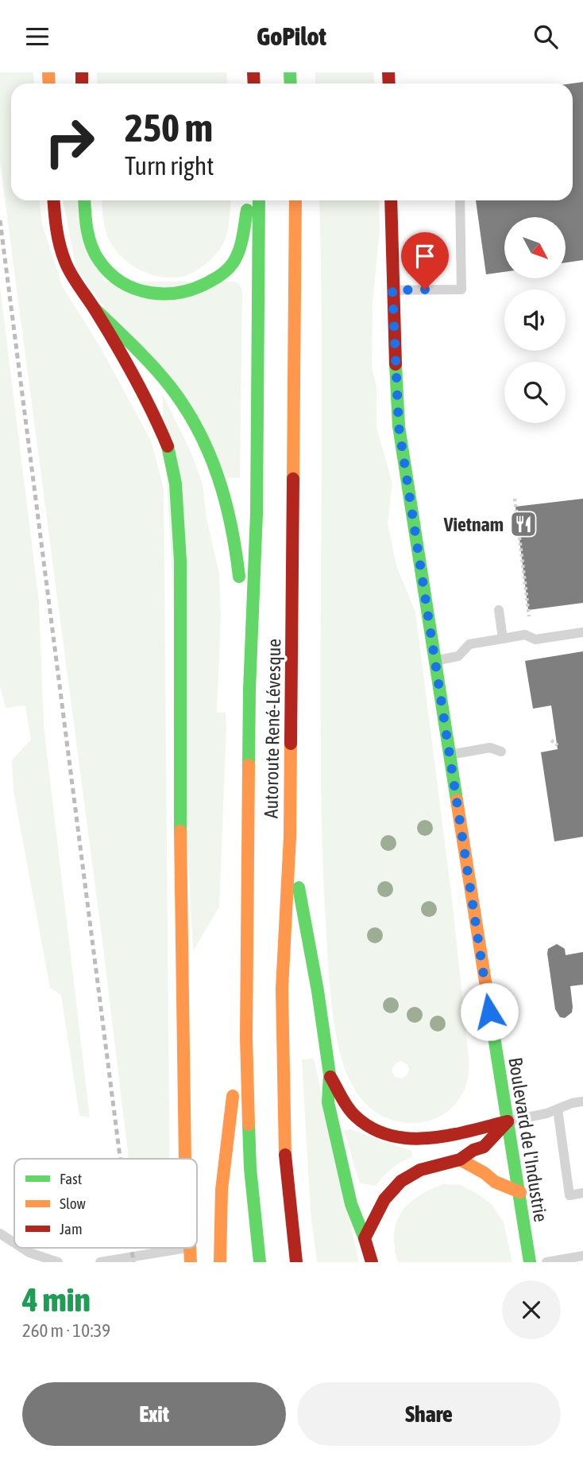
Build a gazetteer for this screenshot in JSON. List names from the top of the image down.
{
  "streets": {
    "main road": ["Autoroute René-Lévesque", "Boulevard de l'Industrie"]
  },
  "places": {
    "restaurant": ["Vietnam"]
  },
  "legend": ["Fast", "Slow", "Jam"],
  "north": "bottom right",
  "page": {
    "header": "GoPilot",
    "turn": ["250 m", "Turn right"],
    "heading": ["4 min", "260 m · 10:39"],
    "buttons": ["Exit", "Share"]
  }
}
